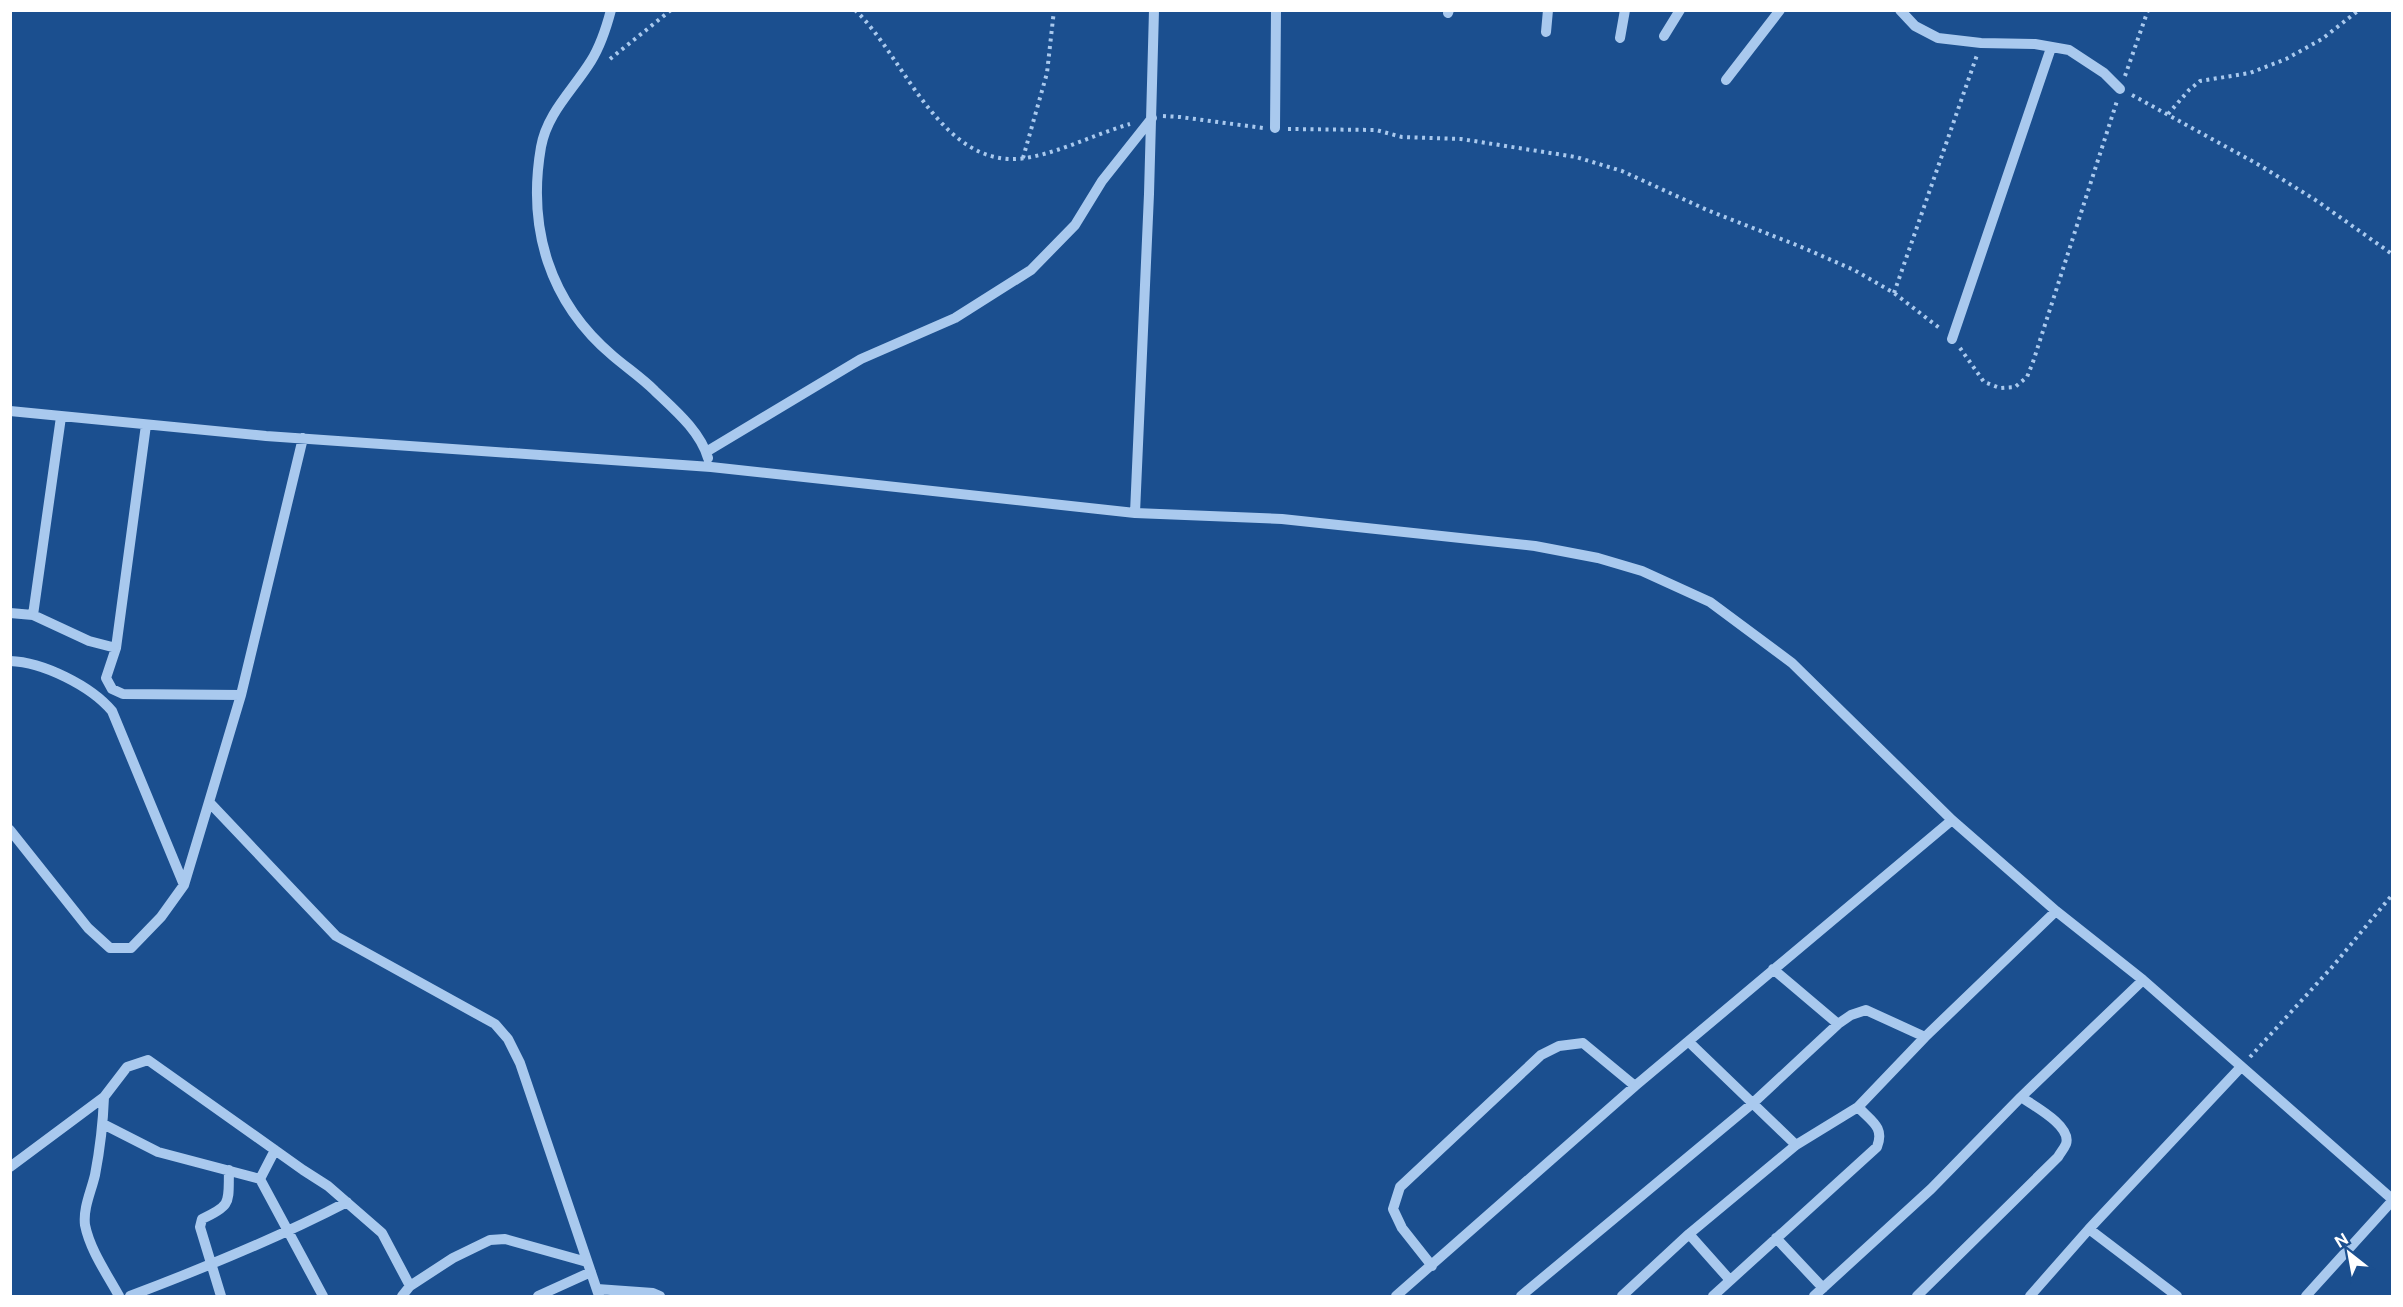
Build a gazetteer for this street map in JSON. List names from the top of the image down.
{
  "north": "top left"
}
